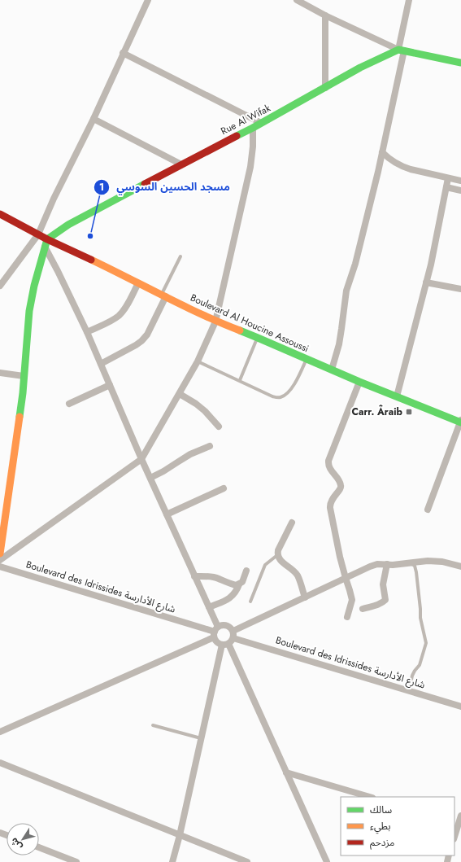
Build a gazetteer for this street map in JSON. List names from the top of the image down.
{
  "streets": {
    "street": ["Rue Al Wifak", "Boulevard Al Houcine Assoussi", "Boulevard des Idrissides شارع الأدارسة"]
  },
  "crossings": [
    ["Rue Al Wifak", "Boulevard Al Houcine Assoussi"]
  ],
  "places": {
    "other": ["مسجد الحسين السوسي"],
    "transit": ["Carr. Âraib"]
  },
  "legend": ["سالك", "بطيء", "مزدحم"],
  "north": "bottom left"
}
